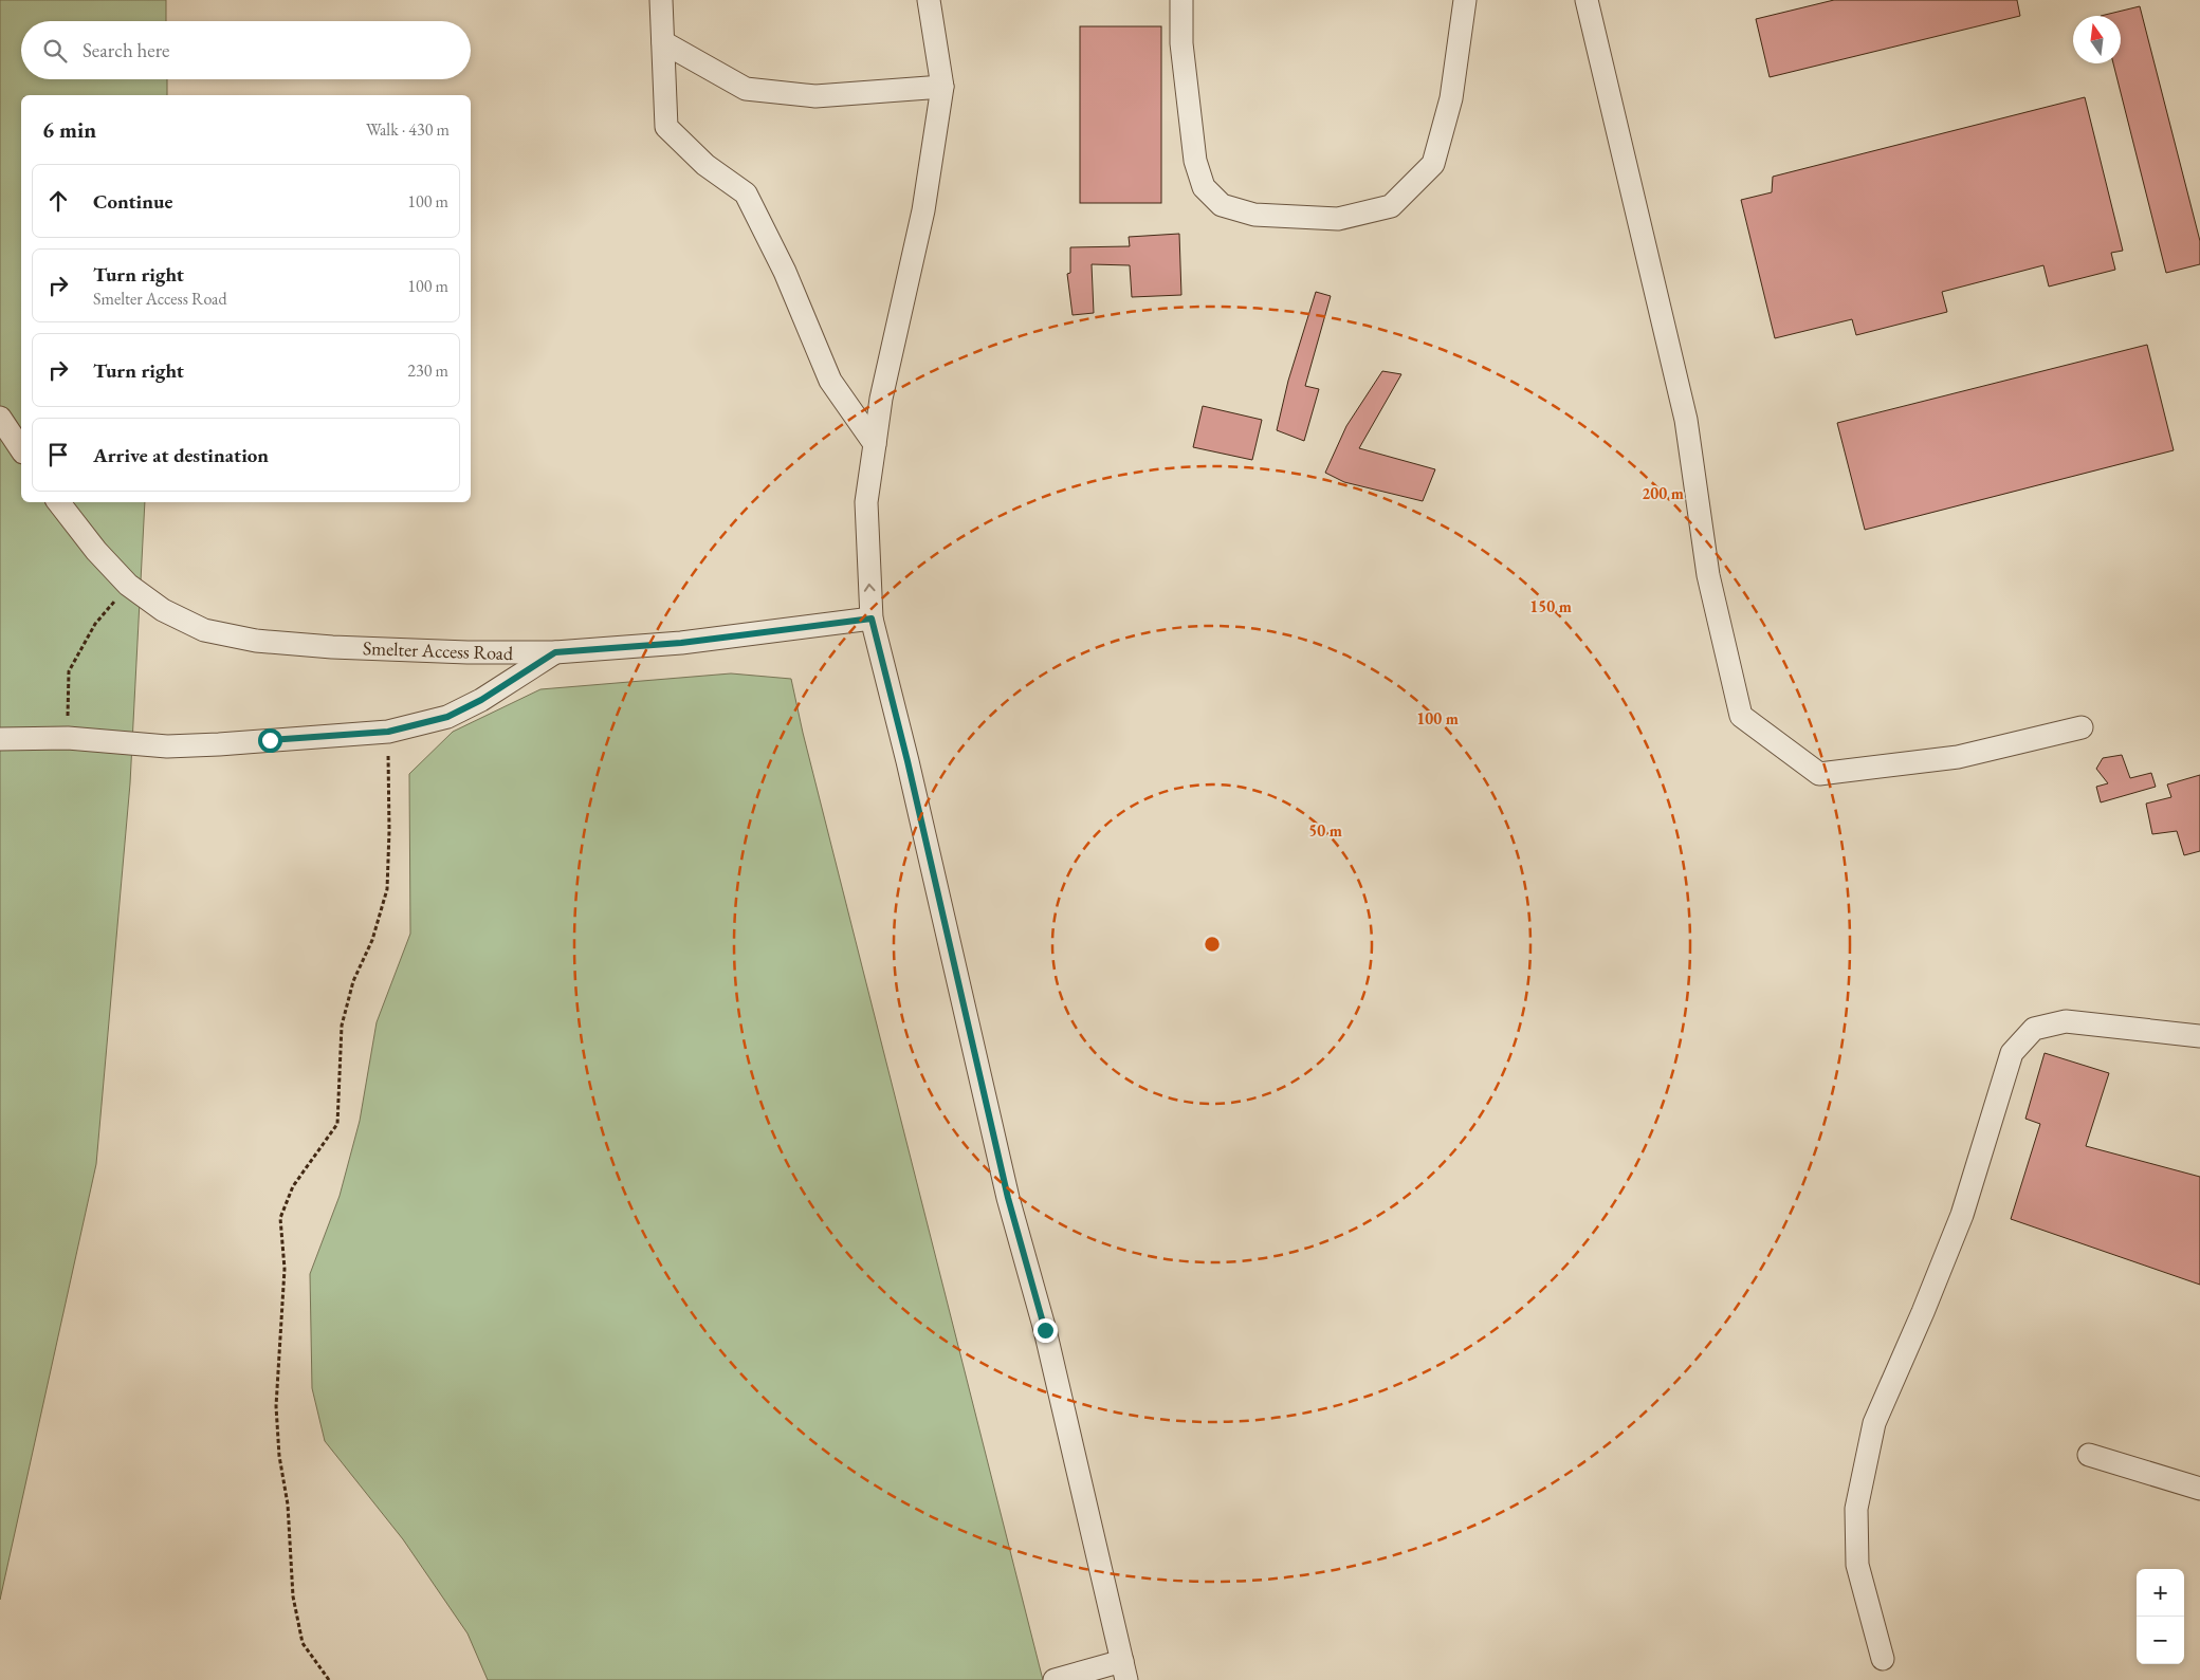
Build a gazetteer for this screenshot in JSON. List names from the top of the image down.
{
  "streets": {
    "lane": ["Smelter Access Road"]
  },
  "north": "top",
  "page": {
    "search": "Search here",
    "heading": ["6 min", "Walk · 430 m"],
    "list": [
      ["Continue", "100 m"],
      ["Turn right", "Smelter Access Road", "100 m"],
      ["Turn right", "230 m"],
      "Arrive at destination"
    ],
    "map_buttons": ["+", "−"]
  },
  "rings": [
    "200 m",
    "150 m",
    "100 m",
    "50 m"
  ]
}
